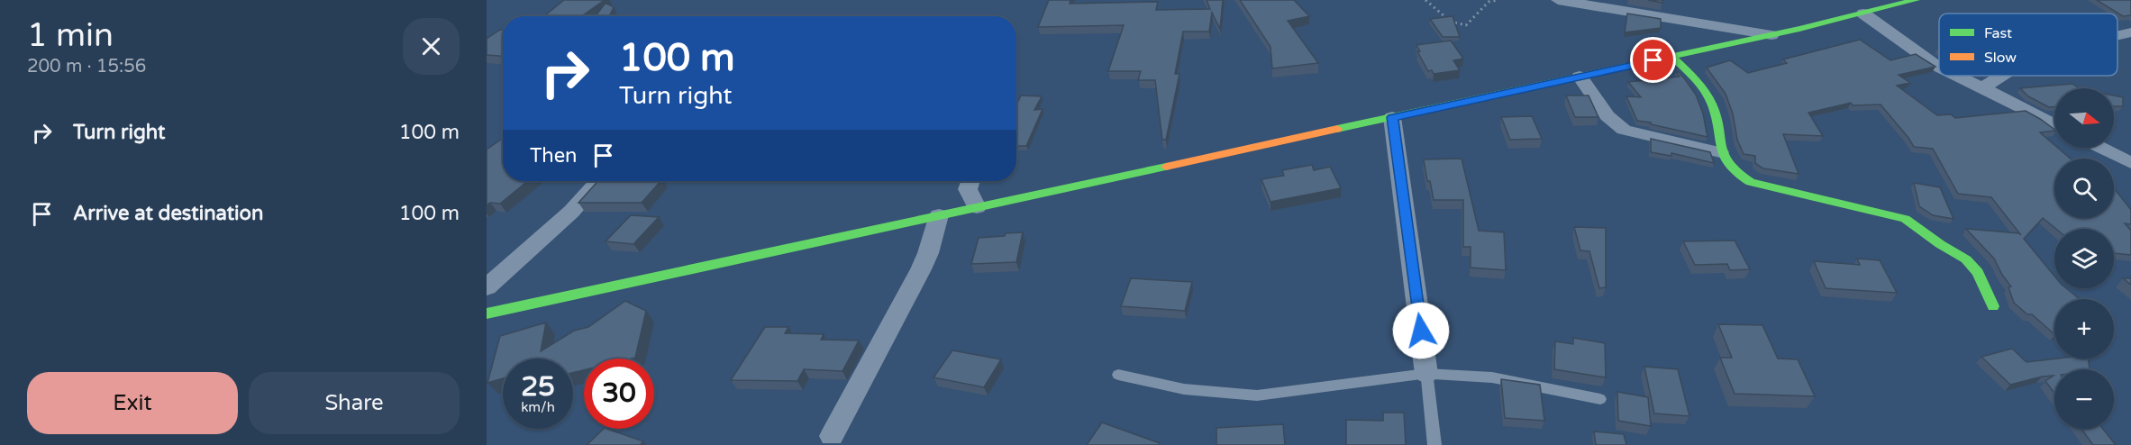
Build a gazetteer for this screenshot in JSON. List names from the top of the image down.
{
  "legend": ["Fast", "Slow"],
  "north": "right",
  "page": {
    "heading": ["1 min", "200 m · 15:56"],
    "turn": ["100 m", "Turn right"],
    "map_buttons": ["+", "−"],
    "list": [
      {
        "name": "Turn right",
        "value": "100 m"
      },
      {
        "name": "Arrive at destination",
        "value": "100 m"
      }
    ],
    "then": "Then",
    "speed": "25 km/h",
    "limit": "30",
    "buttons": ["Exit", "Share"]
  }
}
